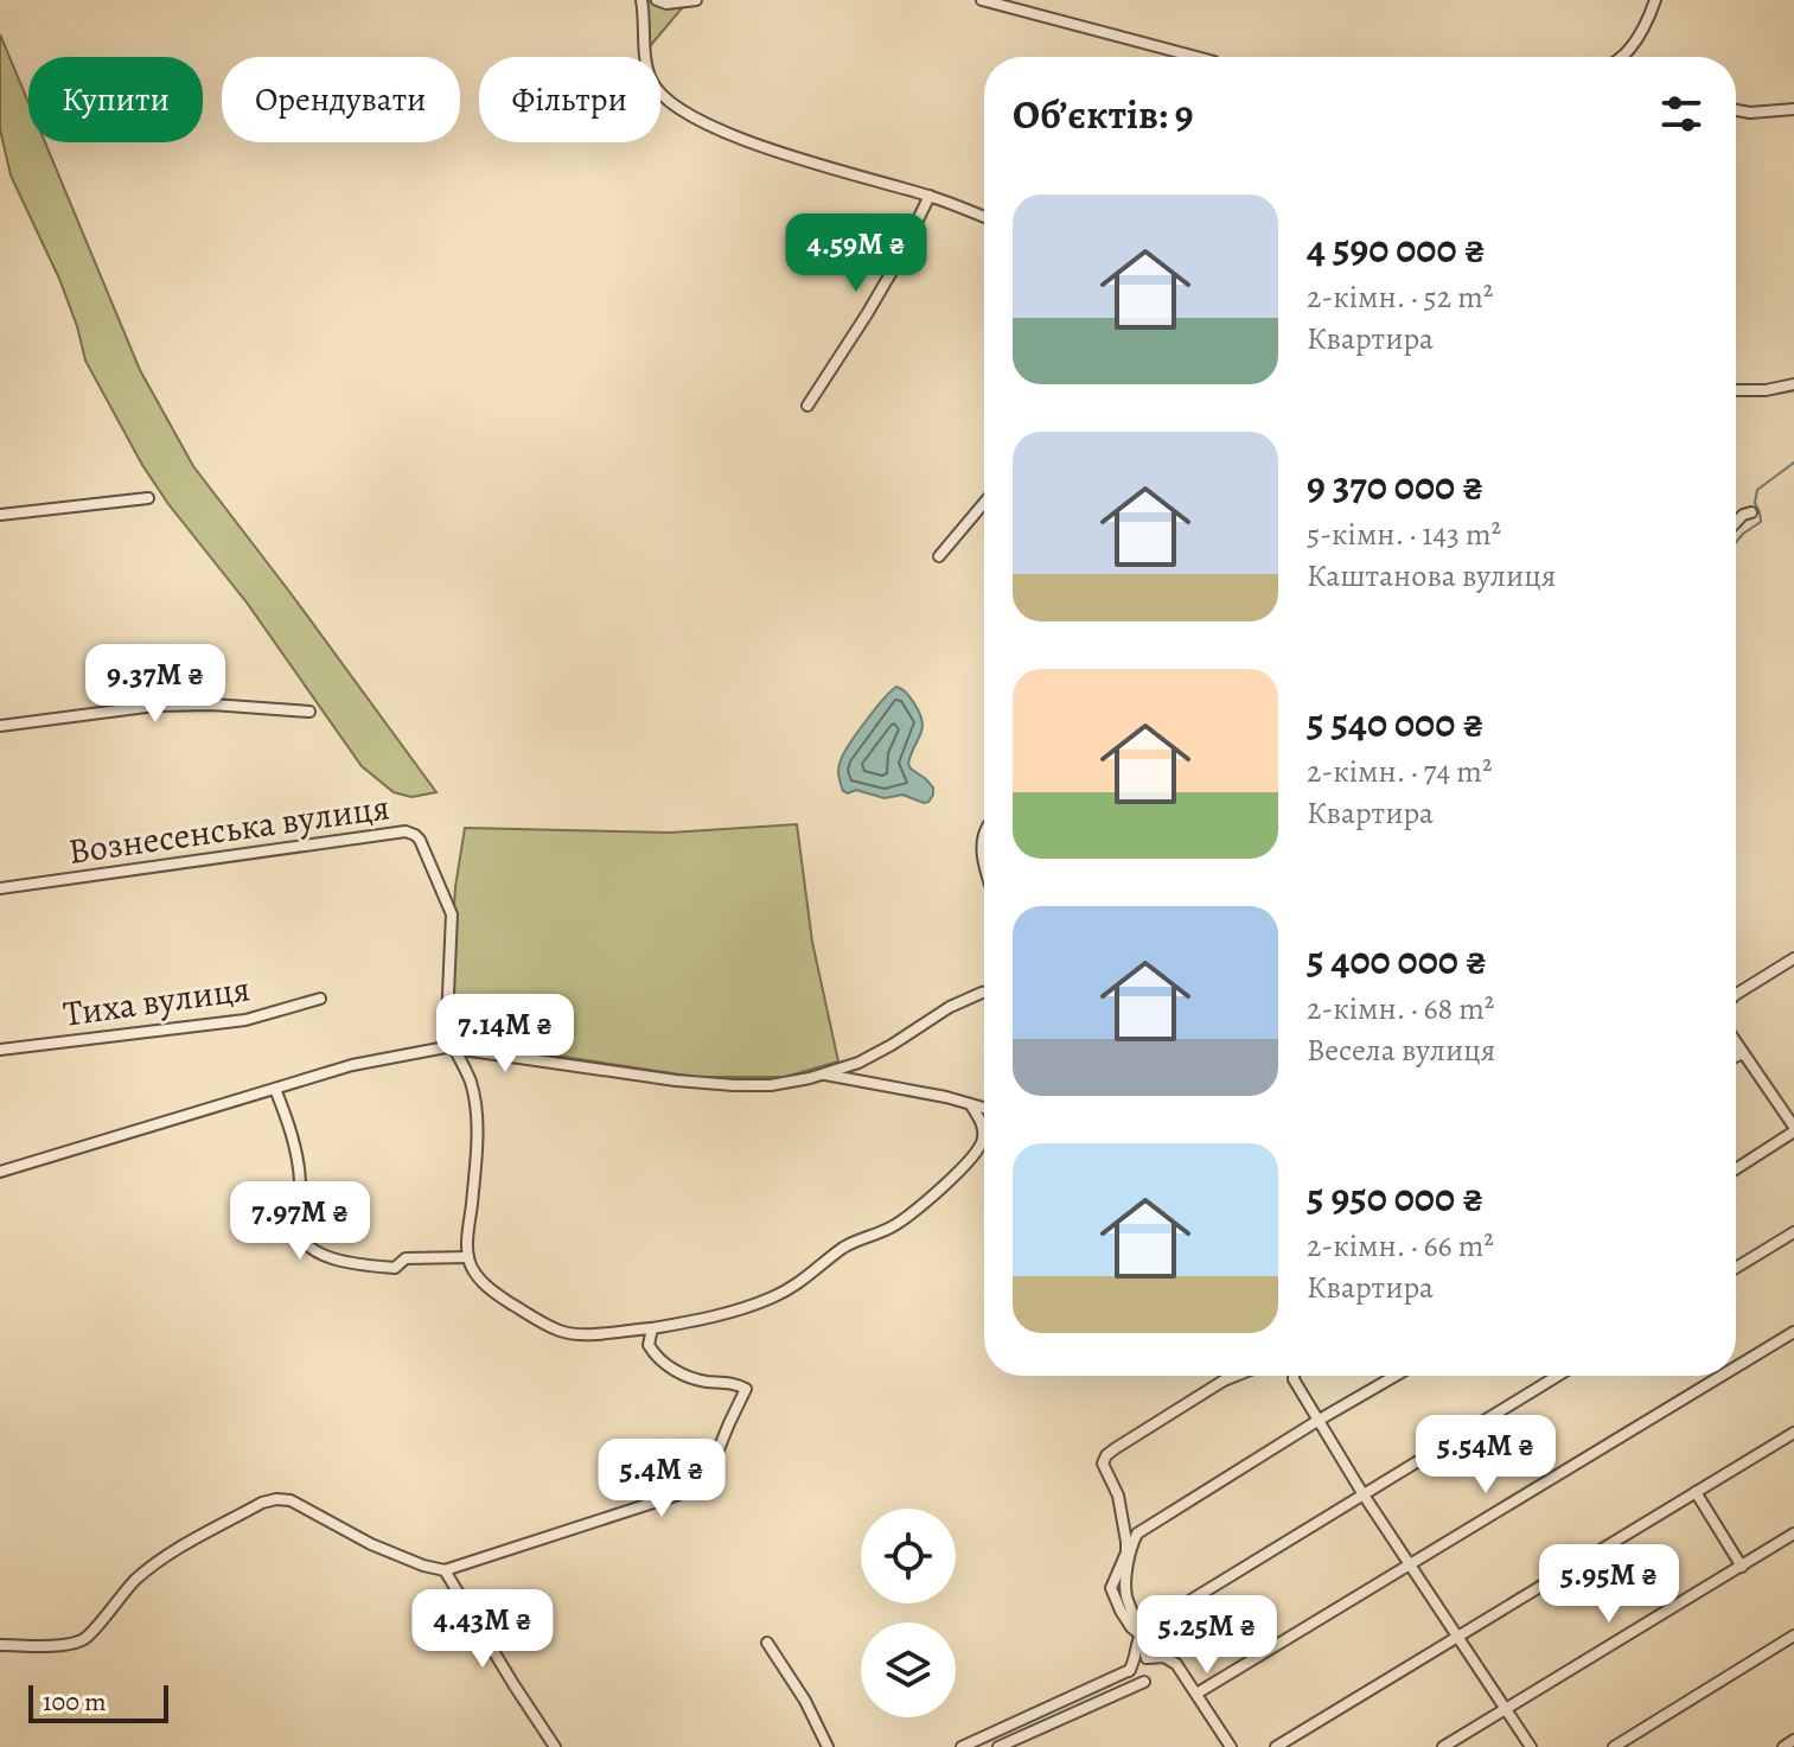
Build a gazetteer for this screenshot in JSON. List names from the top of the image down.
{
  "streets": {
    "street": ["Вознесенська вулиця", "Тиха вулиця"]
  },
  "scale_bar": "100 m",
  "page": {
    "chip": ["Купити", "Орендувати", "Фільтри"],
    "heading": "Об’єктів: 9",
    "list": [
      {
        "name": "4 590 000 ₴",
        "note": "2-кімн. · 52 m² · Квартира"
      },
      {
        "name": "9 370 000 ₴",
        "note": "5-кімн. · 143 m² · Каштанова вулиця"
      },
      {
        "name": "5 540 000 ₴",
        "note": "2-кімн. · 74 m² · Квартира"
      },
      {
        "name": "5 400 000 ₴",
        "note": "2-кімн. · 68 m² · Весела вулиця"
      },
      {
        "name": "5 950 000 ₴",
        "note": "2-кімн. · 66 m² · Квартира"
      }
    ],
    "price": [
      "4.59M ₴",
      "9.37M ₴",
      "7.14M ₴",
      "7.97M ₴",
      "5.54M ₴",
      "5.4M ₴",
      "5.95M ₴",
      "4.43M ₴",
      "5.25M ₴"
    ],
    "scale": "100 m"
  }
}
